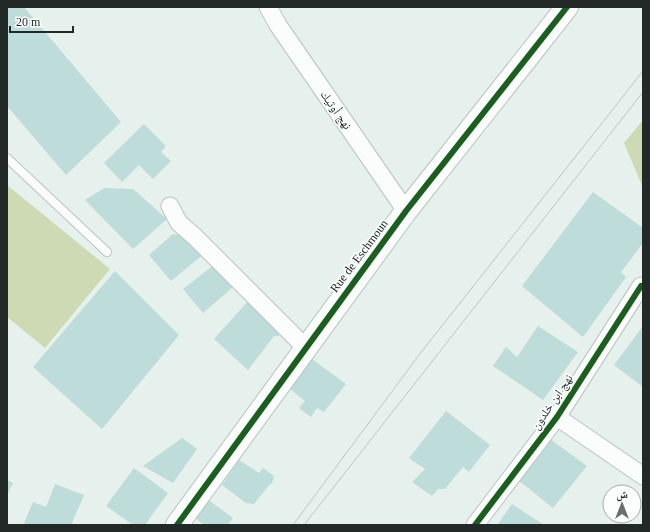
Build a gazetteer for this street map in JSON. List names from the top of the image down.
{
  "streets": {
    "street": ["نهج أوتيك", "Rue de Eschmoun", "نهج ابن خلدون"]
  },
  "crossings": [
    ["نهج أوتيك", "Rue de Eschmoun"]
  ],
  "scale_bar": "20 m",
  "north": "top"
}
